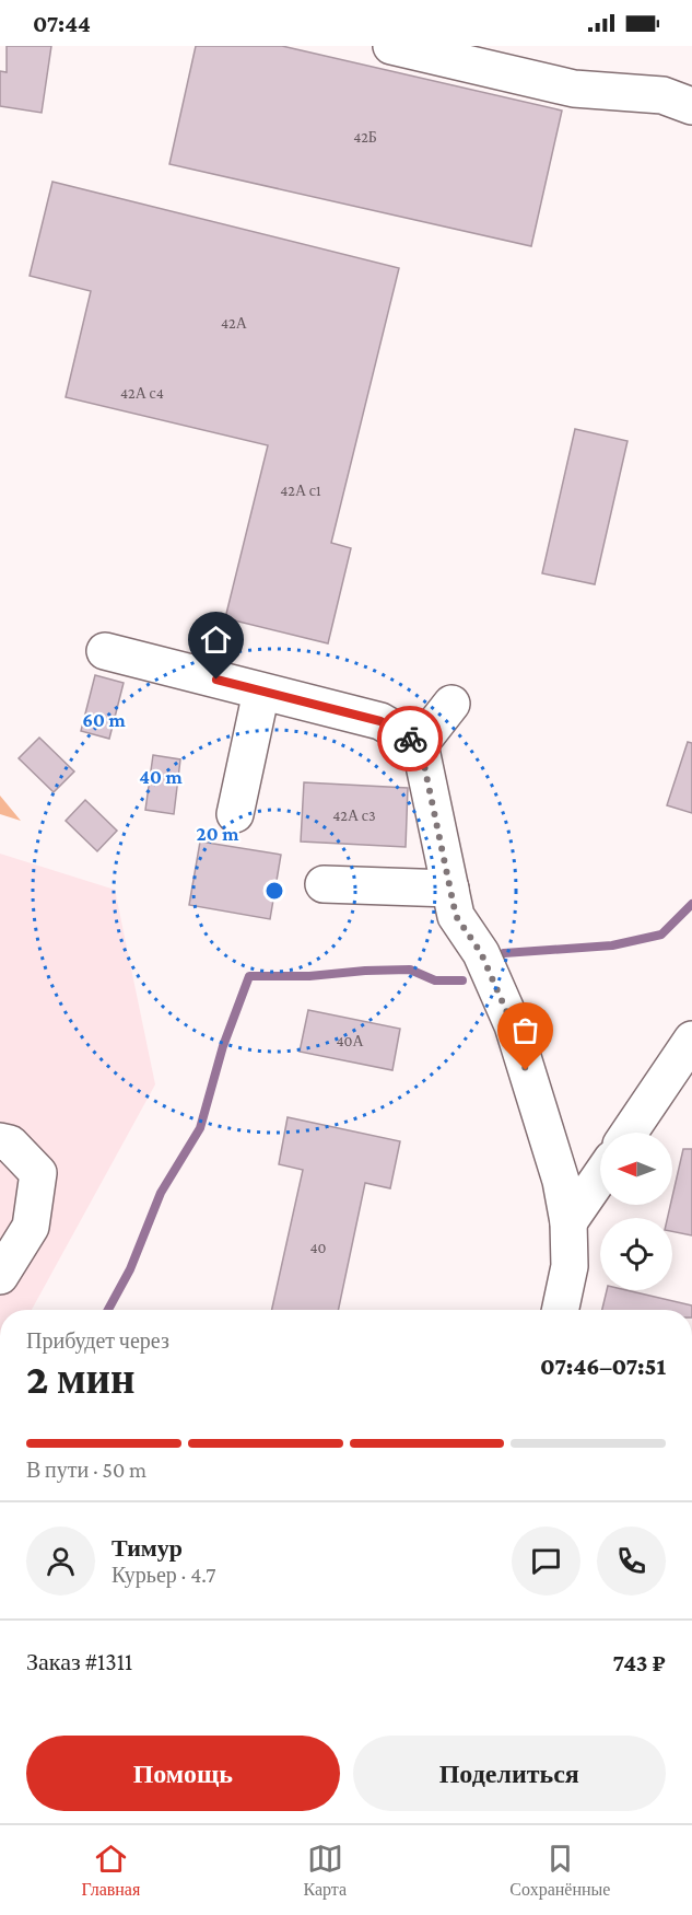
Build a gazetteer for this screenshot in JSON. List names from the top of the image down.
{
  "house_numbers": [
    "42Б",
    "42А",
    "42А с4",
    "42А с1",
    "42А с3",
    "40А",
    "40"
  ],
  "north": "left",
  "page": {
    "status": "07:44",
    "heading": ["2 мин", "Прибудет через", "07:46–07:51"],
    "panel": [
      "Тимур",
      "Курьер · 4.7",
      "Заказ #1311",
      "743 ₽"
    ],
    "bar": "В пути · 50 m",
    "buttons": ["Помощь", "Поделиться"],
    "tabs": ["Главная", "Карта", "Сохранённые"]
  },
  "rings": ["60 m", "40 m", "20 m"]
}
